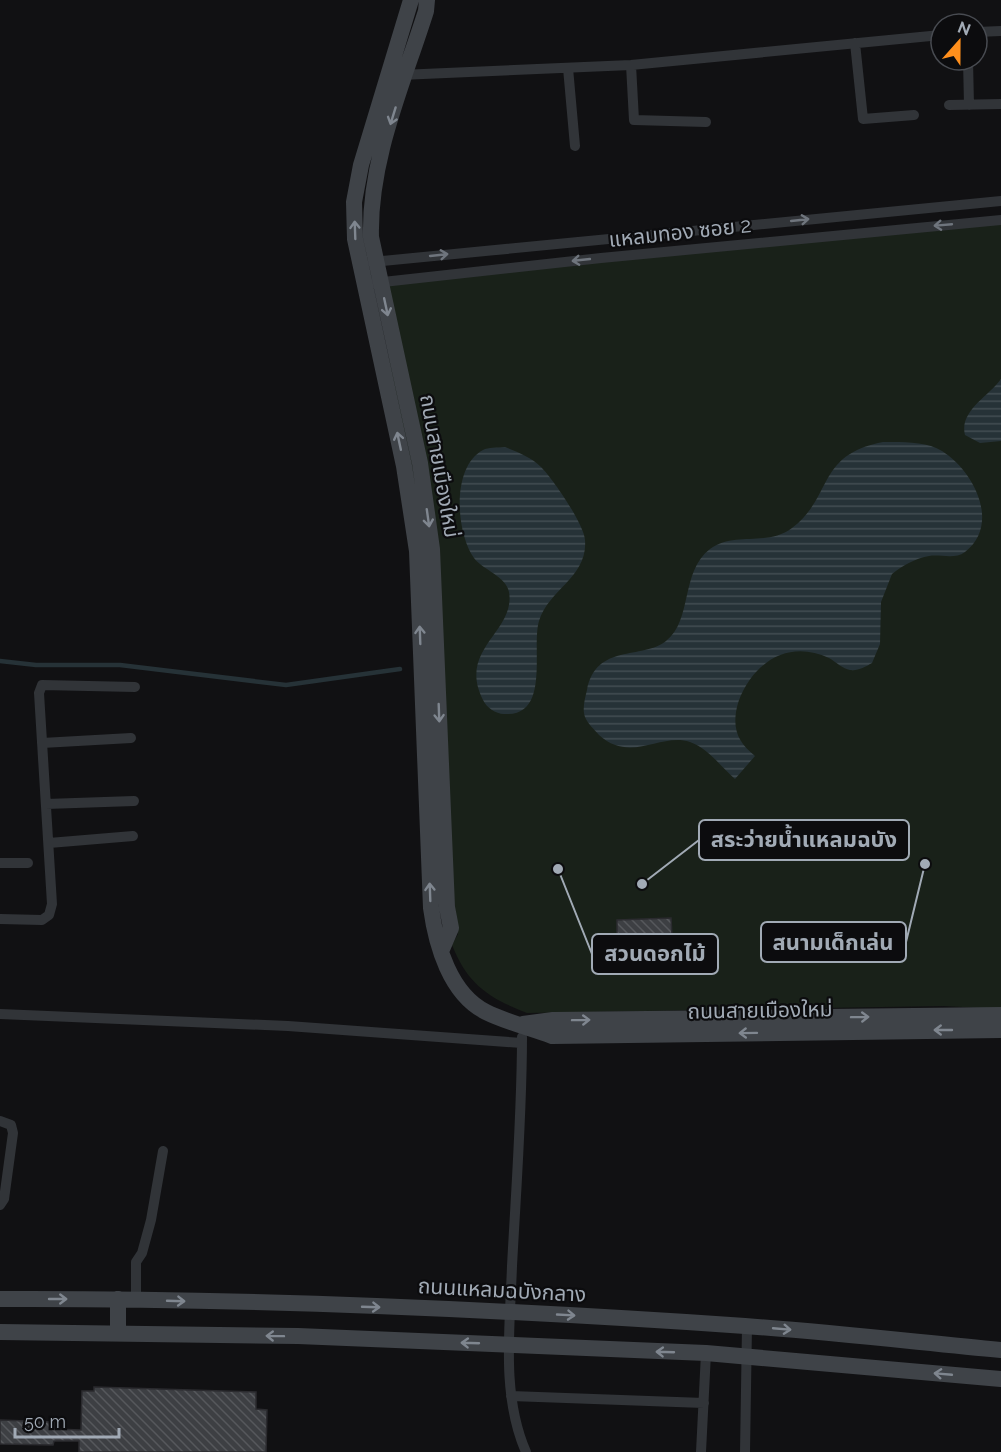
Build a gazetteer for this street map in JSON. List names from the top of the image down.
{
  "streets": {
    "street": ["แหลมทอง ซอย 2", "ถนนสายเมืองใหม่", "ถนนแหลมฉบังกลาง"]
  },
  "crossings": [
    ["แหลมทอง ซอย 2", "ถนนสายเมืองใหม่"]
  ],
  "places": ["สนามเด็กเล่น", "สวนดอกไม้", "สระว่ายน้ำแหลมฉบัง"],
  "scale_bar": "50 m",
  "north": "top"
}
